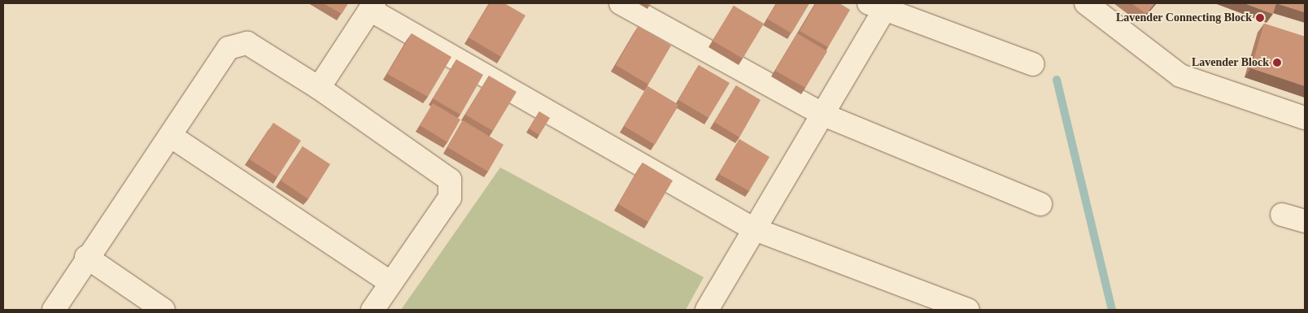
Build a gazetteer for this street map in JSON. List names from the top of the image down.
{
  "places": ["Lavender Connecting Block", "Lavender Block"]
}
